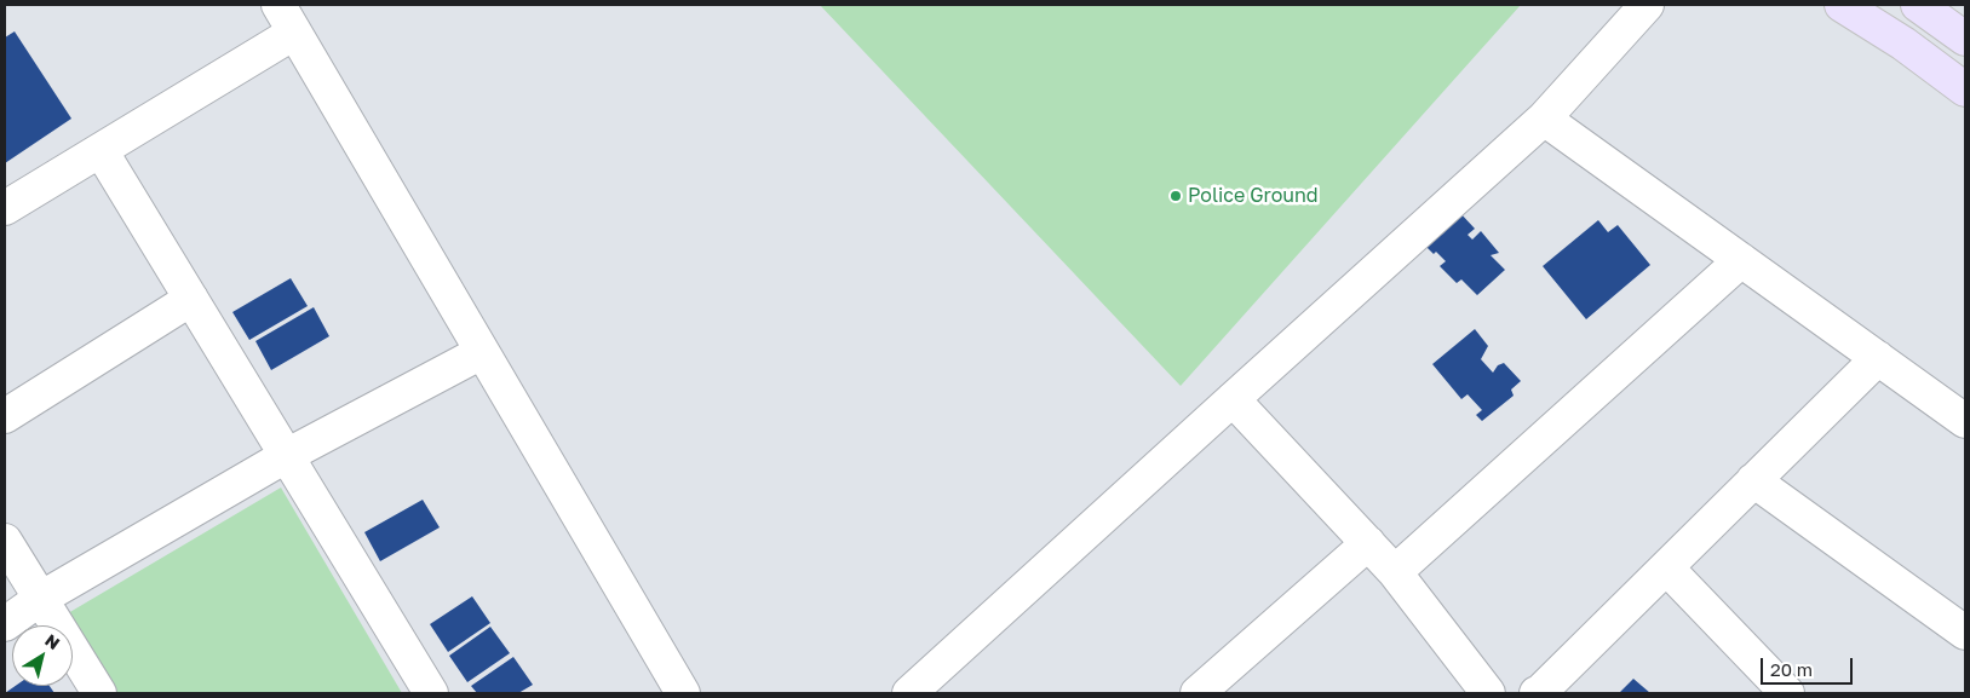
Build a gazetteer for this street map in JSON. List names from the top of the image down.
{
  "places": ["Police Ground"],
  "scale_bar": "20 m",
  "north": "top right"
}
